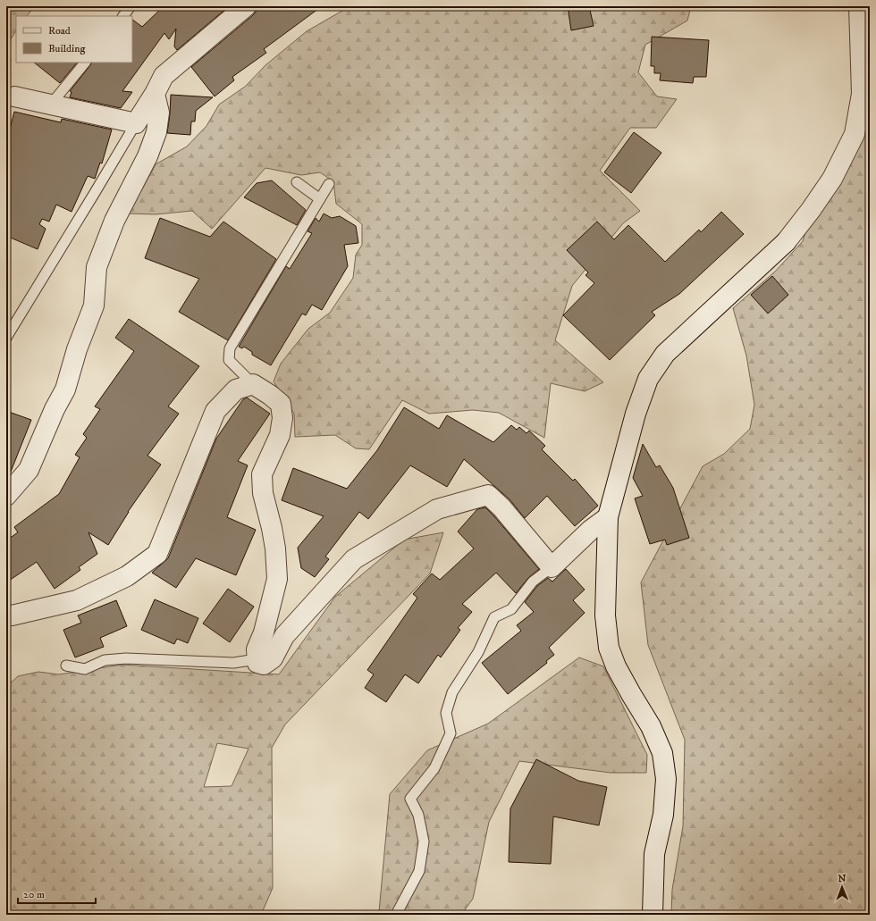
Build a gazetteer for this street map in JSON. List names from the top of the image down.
{
  "legend": ["Road", "Building"],
  "scale_bar": "20 m",
  "north": "top"
}
